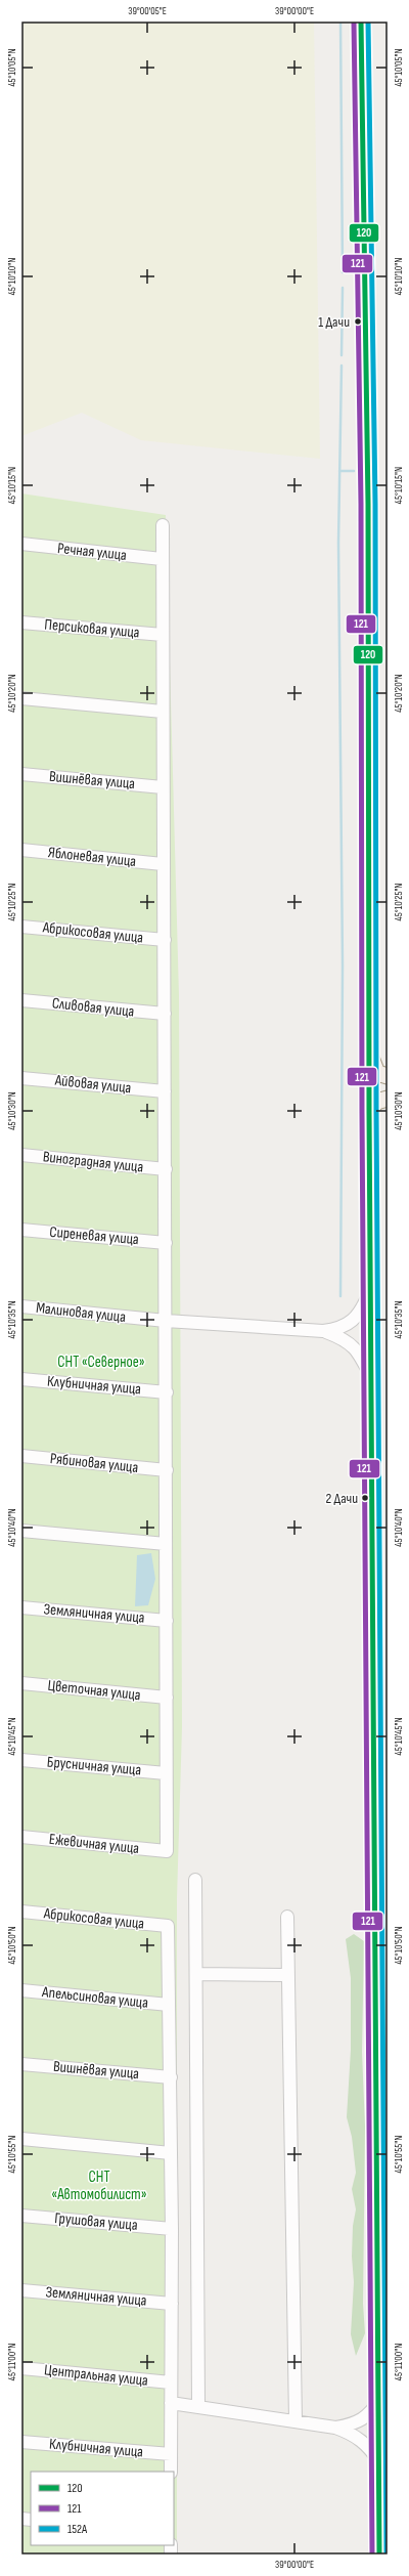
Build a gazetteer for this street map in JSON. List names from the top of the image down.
{
  "streets": {
    "street": [
      "Речная улица",
      "Персиковая улица",
      "Вишнёвая улица",
      "Яблоневая улица",
      "Абрикосовая улица",
      "Сливовая улица",
      "Айвовая улица",
      "Виноградная улица",
      "Сиреневая улица",
      "Малиновая улица",
      "Клубничная улица",
      "Рябиновая улица",
      "Земляничная улица",
      "Цветочная улица",
      "Брусничная улица",
      "Ежевичная улица",
      "Апельсиновая улица",
      "Грушовая улица",
      "Центральная улица"
    ]
  },
  "crossings": [
    ["Абрикосовая улица", "Апельсиновая улица"],
    ["Брусничная улица", "Ежевичная улица"]
  ],
  "parks": ["СНТ «Северное»", "СНТ «Автомобилист»"],
  "places": ["1 Дачи", "2 Дачи"],
  "lines": ["transit line 120", "transit line 121", "transit line 152A"],
  "legend": ["120", "121", "152A"],
  "coordinates": [
    "39°00'05\"E",
    "39°00'00\"E",
    "45°10'05\"N",
    "45°10'10\"N",
    "45°10'15\"N",
    "45°10'20\"N",
    "45°10'25\"N",
    "45°10'30\"N",
    "45°10'35\"N",
    "45°10'40\"N",
    "45°10'45\"N",
    "45°10'50\"N",
    "45°10'55\"N",
    "45°11'00\"N"
  ]
}
